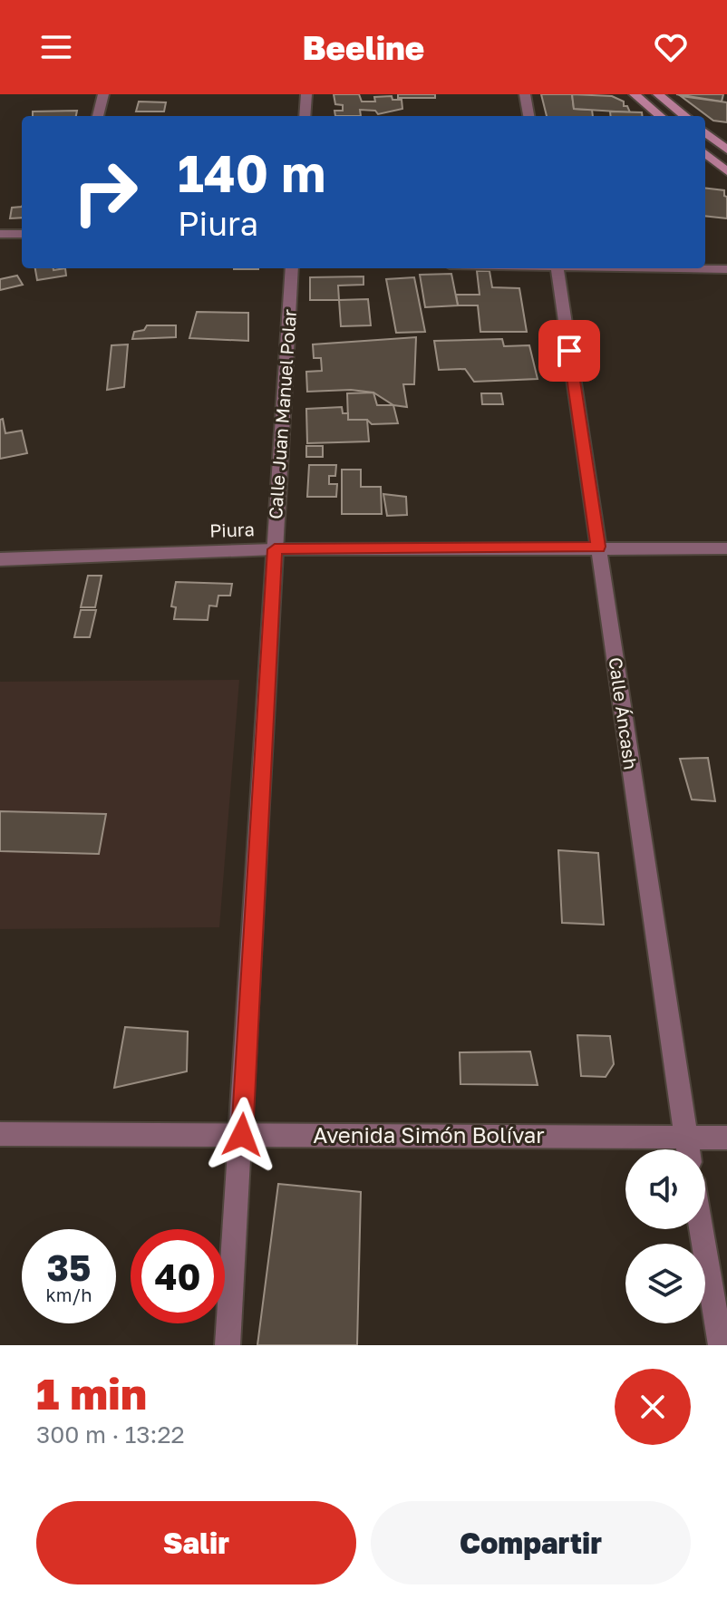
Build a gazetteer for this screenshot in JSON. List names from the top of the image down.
{
  "streets": {
    "street": [
      "Calle Juan Manuel Polar",
      "Piura",
      "Calle Áncash",
      "Avenida Simón Bolívar"
    ]
  },
  "crossings": [
    ["Calle Juan Manuel Polar", "Piura"],
    ["Calle Juan Manuel Polar", "Avenida Simón Bolívar"],
    ["Piura", "Calle Áncash"],
    ["Calle Áncash", "Avenida Simón Bolívar"]
  ],
  "page": {
    "header": "Beeline",
    "turn": ["140 m", "Piura"],
    "speed": "35 km/h",
    "limit": "40",
    "heading": ["1 min", "300 m · 13:22"],
    "buttons": ["Salir", "Compartir"]
  }
}
